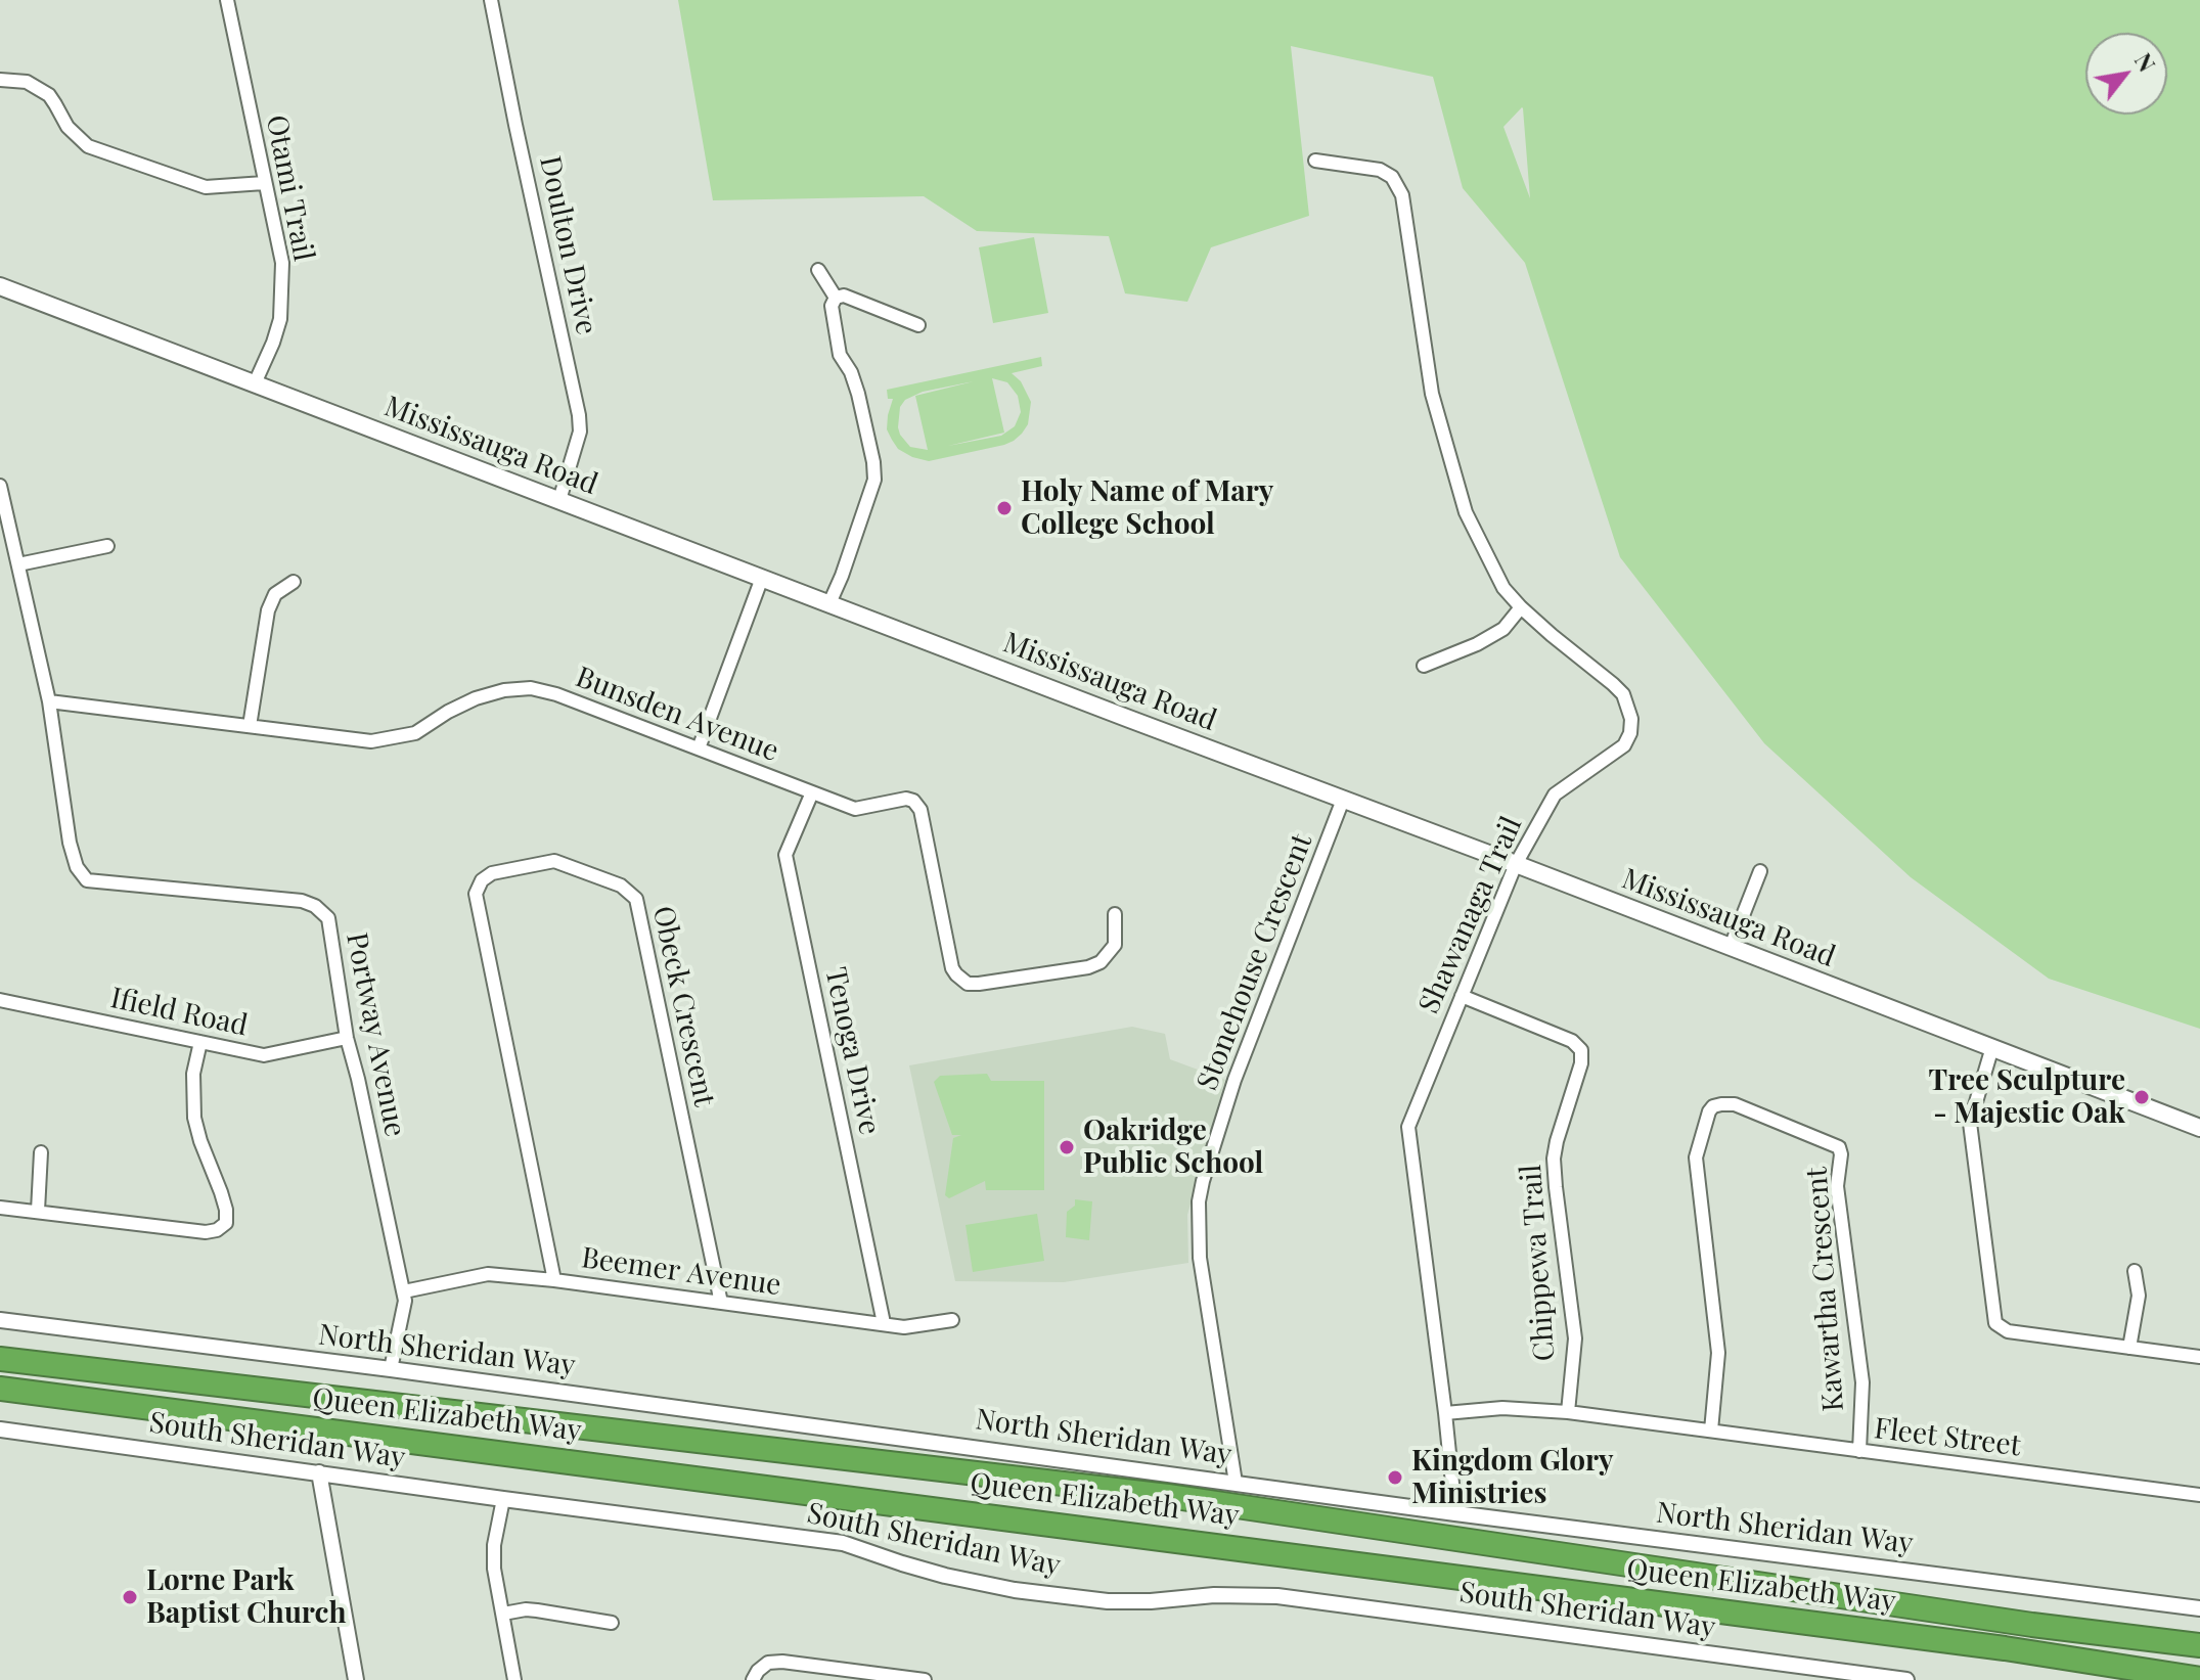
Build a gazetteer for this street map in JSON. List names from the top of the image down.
{
  "streets": {
    "highway": ["Queen Elizabeth Way"],
    "main road": ["Mississauga Road"],
    "street": [
      "Otami Trail",
      "Doulton Drive",
      "Bunsden Avenue",
      "Shawanaga Trail",
      "Stonehouse Crescent",
      "Obeck Crescent",
      "Ifield Road",
      "Portway Avenue",
      "Tenoga Drive",
      "Chippewa Trail",
      "Beemer Avenue",
      "Kawartha Crescent",
      "North Sheridan Way",
      "Fleet Street",
      "South Sheridan Way"
    ]
  },
  "crossings": [
    ["Otami Trail", "Mississauga Road"],
    ["Doulton Drive", "Mississauga Road"],
    ["Mississauga Road", "Shawanaga Trail"],
    ["Mississauga Road", "Stonehouse Crescent"],
    ["Bunsden Avenue", "Portway Avenue"],
    ["Bunsden Avenue", "Tenoga Drive"],
    ["Shawanaga Trail", "Chippewa Trail"],
    ["Shawanaga Trail", "North Sheridan Way"],
    ["Shawanaga Trail", "Fleet Street"],
    ["Stonehouse Crescent", "North Sheridan Way"],
    ["Obeck Crescent", "Beemer Avenue"],
    ["Ifield Road", "Portway Avenue"],
    ["Portway Avenue", "Beemer Avenue"],
    ["Portway Avenue", "North Sheridan Way"],
    ["Tenoga Drive", "Beemer Avenue"],
    ["Chippewa Trail", "Fleet Street"],
    ["Kawartha Crescent", "Fleet Street"]
  ],
  "places": [
    "Holy Name of Mary College School",
    "Tree Sculpture - Majestic Oak",
    "Oakridge Public School",
    "Kingdom Glory Ministries",
    "Lorne Park Baptist Church"
  ],
  "north": "top right"
}
